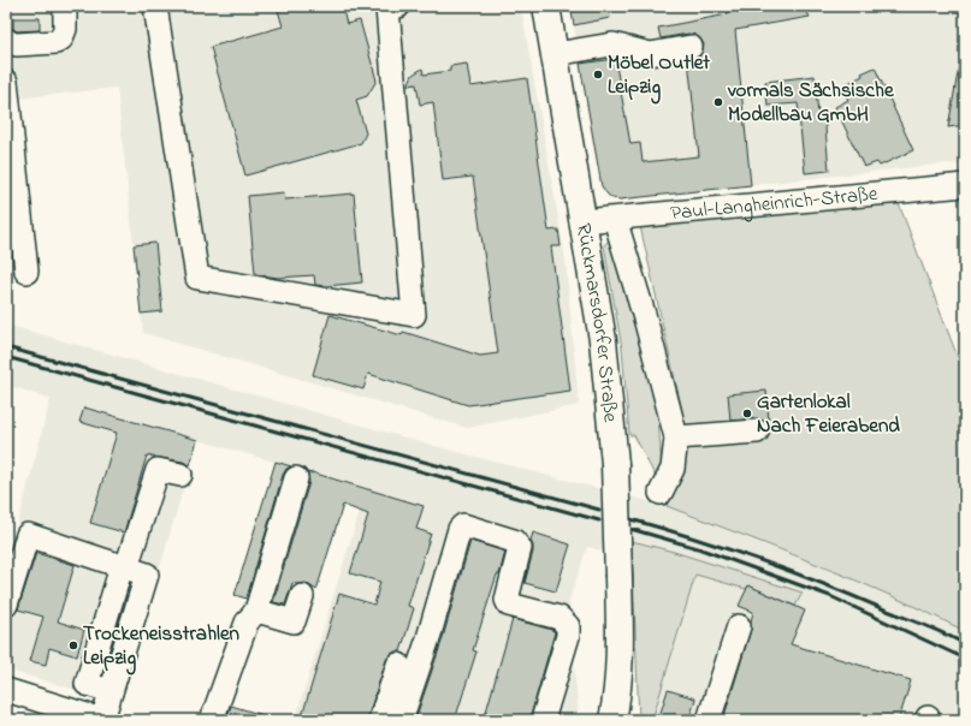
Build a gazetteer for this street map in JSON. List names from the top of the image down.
{
  "streets": {
    "main road": ["Rückmarsdorfer Straße"],
    "street": ["Paul-Langheinrich-Straße"]
  },
  "crossings": [
    ["Paul-Langheinrich-Straße", "Rückmarsdorfer Straße"]
  ],
  "places": [
    "Möbel Outlet Leipzig",
    "vormals Sächsische Modellbau GmbH",
    "Gartenlokal Nach Feierabend",
    "Trockeneisstrahlen Leipzig"
  ]
}
